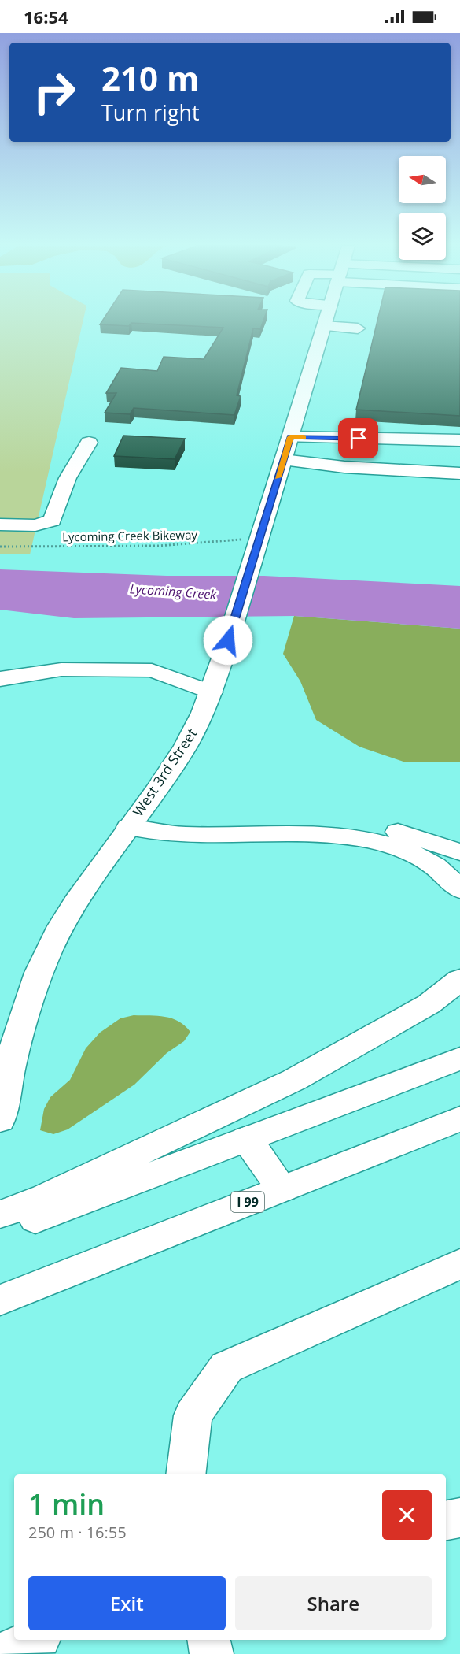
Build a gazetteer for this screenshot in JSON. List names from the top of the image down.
{
  "streets": {
    "main road": ["West 3rd Street", "I 99"],
    "path": ["Lycoming Creek Bikeway"]
  },
  "crossings": [
    ["Lycoming Creek Bikeway", "West 3rd Street"]
  ],
  "water": ["Lycoming Creek"],
  "north": "left",
  "page": {
    "status": "16:54",
    "turn": ["210 m", "Turn right"],
    "heading": ["1 min", "250 m · 16:55"],
    "buttons": ["Exit", "Share"]
  }
}
